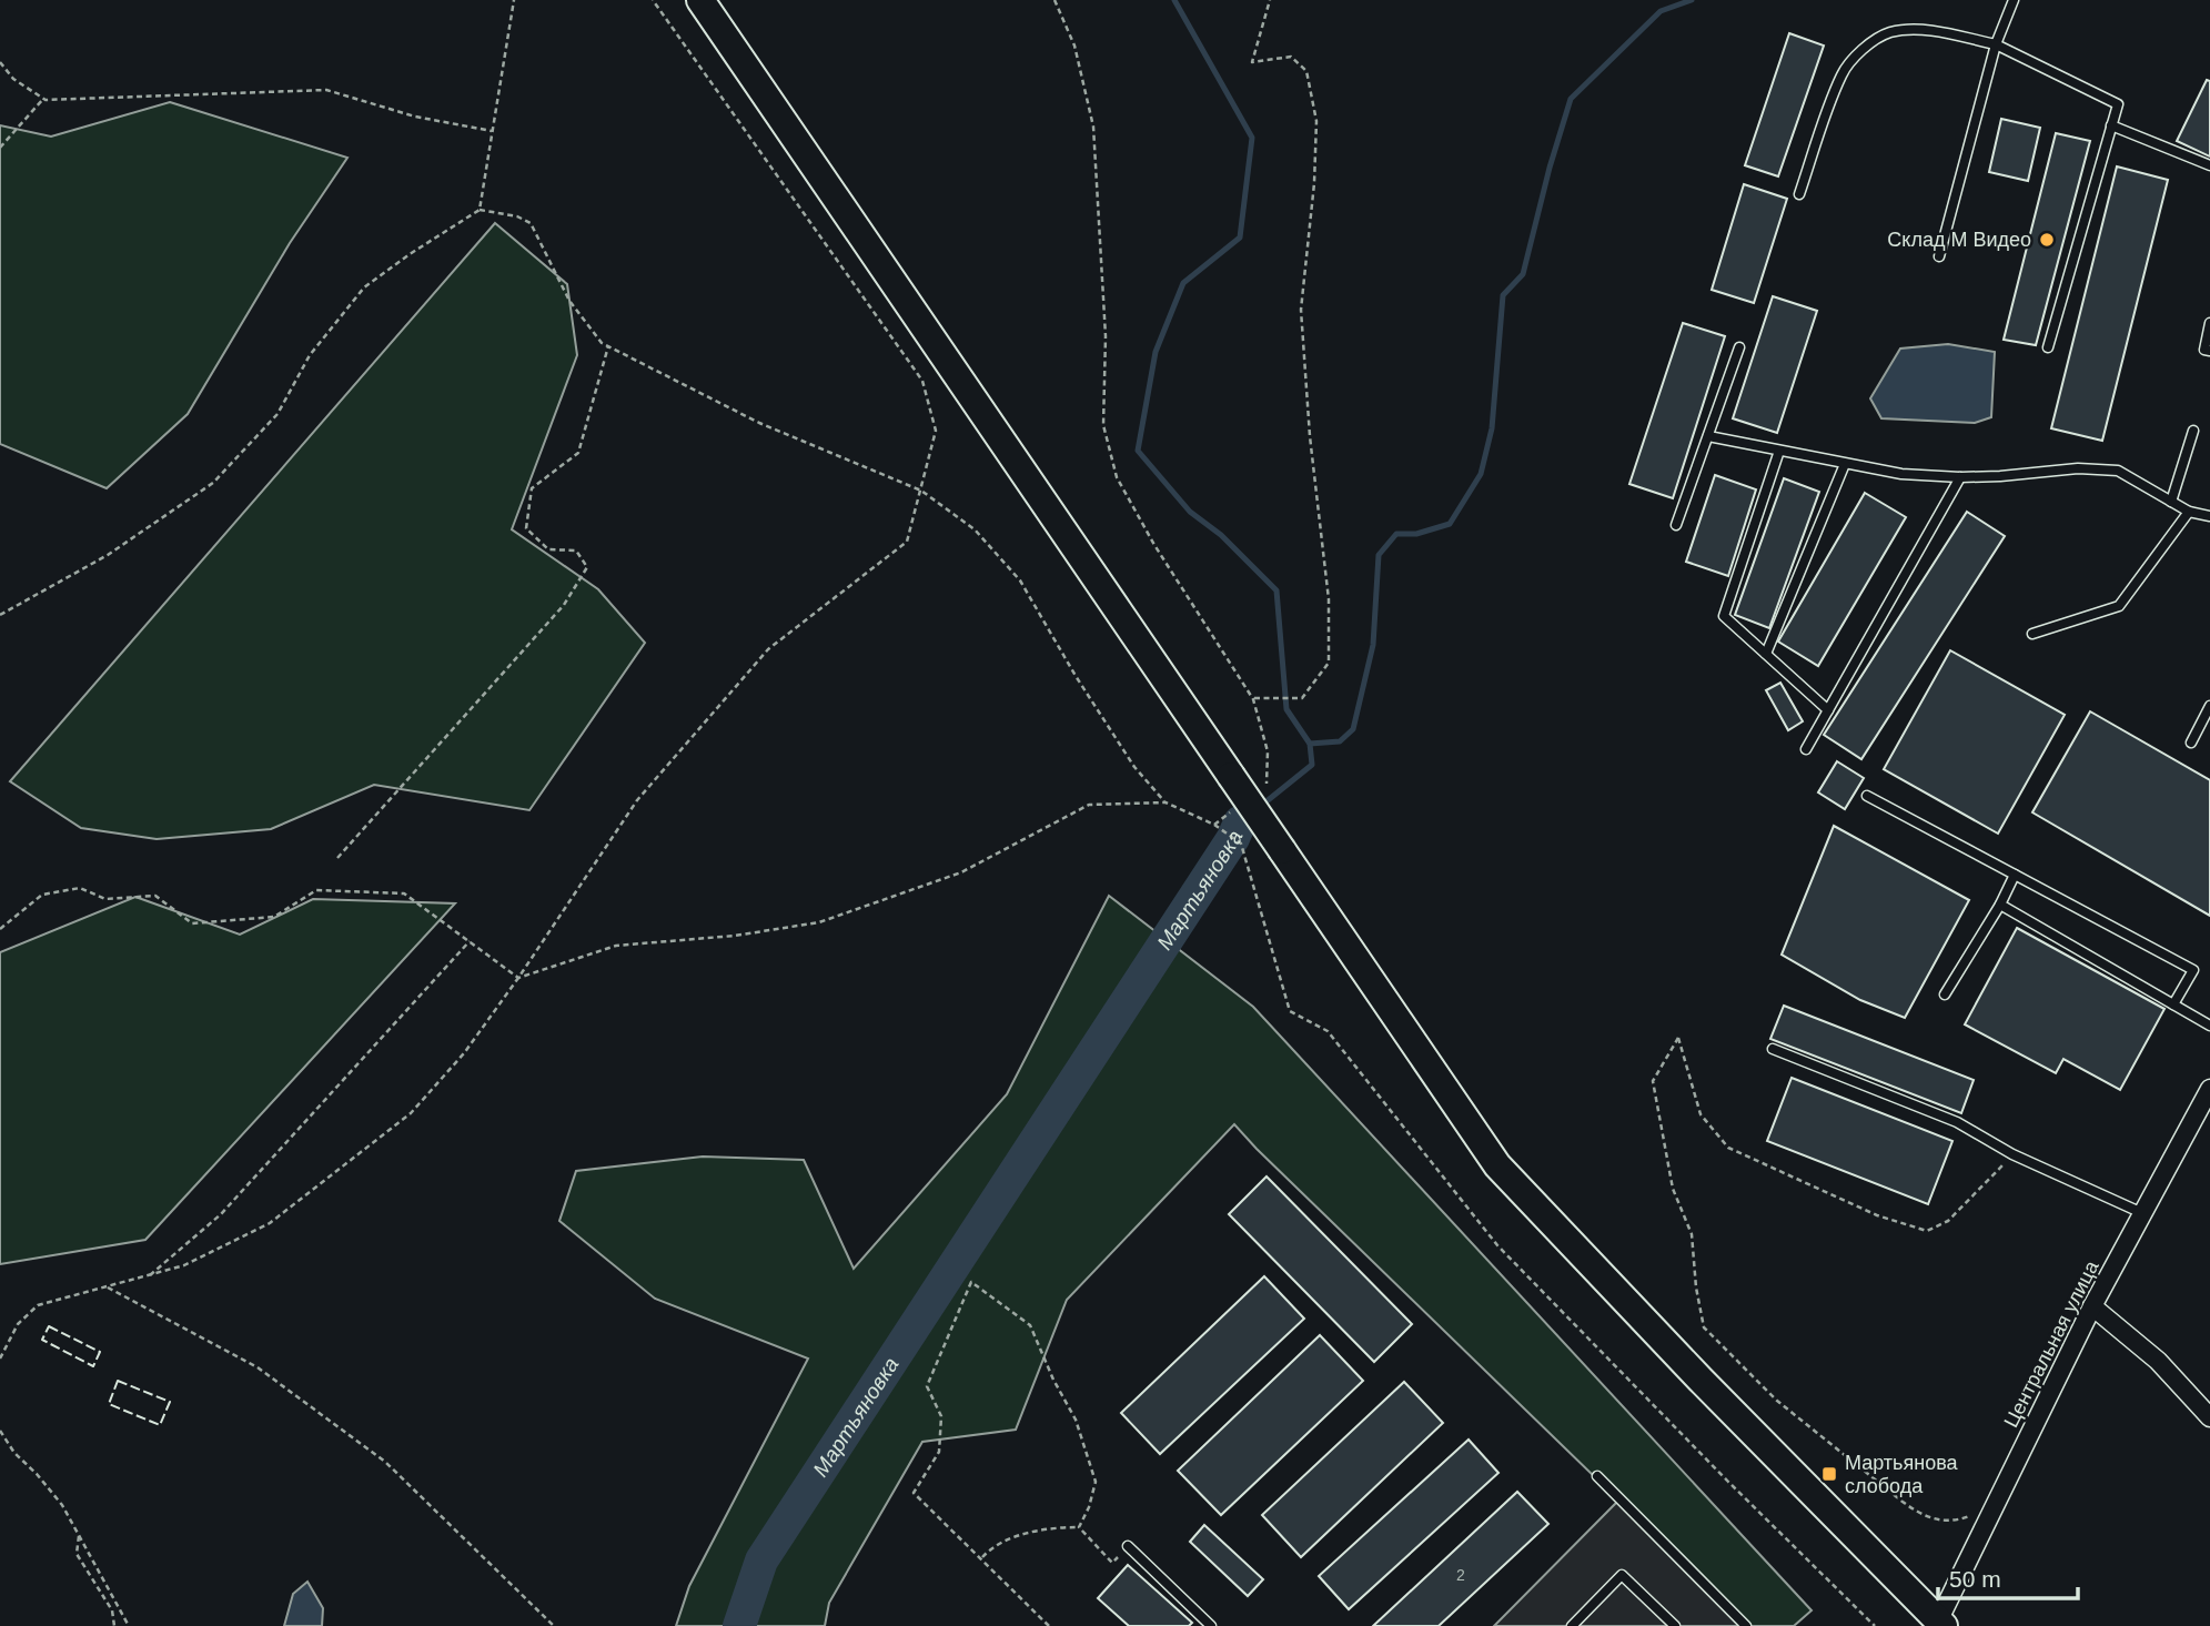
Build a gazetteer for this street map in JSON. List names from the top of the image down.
{
  "streets": {
    "street": ["Центральная улица"]
  },
  "water": ["Мартьяновка"],
  "places": {
    "other": ["Склад М Видео"],
    "transit": ["Мартьянова слобода"]
  },
  "house_numbers": ["2"],
  "scale_bar": "50 m"
}
